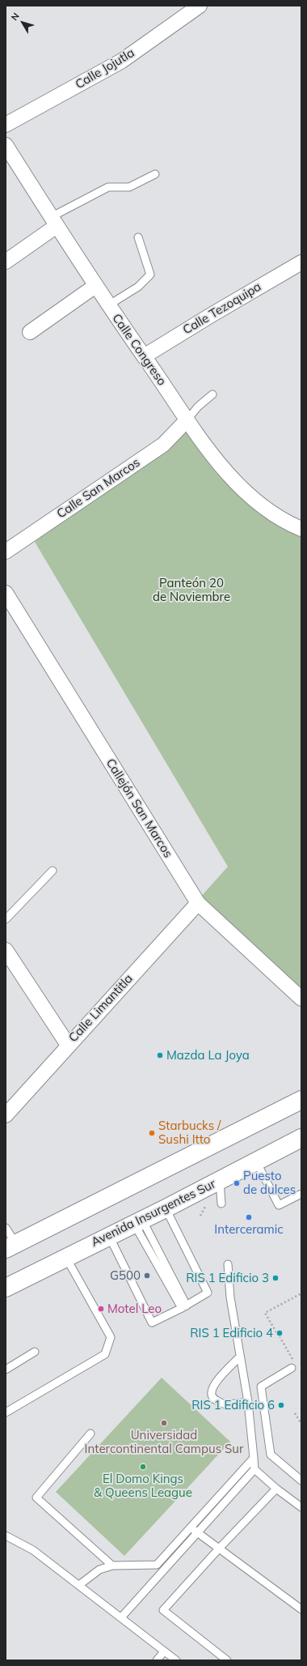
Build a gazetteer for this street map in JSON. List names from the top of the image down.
{
  "streets": {
    "main road": ["Avenida Insurgentes Sur"],
    "street": [
      "Calle Jojutla",
      "Calle Tezoquipa",
      "Calle Congreso",
      "Calle San Marcos",
      "Callejón San Marcos",
      "Calle Limantitla"
    ]
  },
  "crossings": [
    ["Calle Tezoquipa", "Calle Congreso"],
    ["Calle Congreso", "Calle San Marcos"],
    ["Callejón San Marcos", "Calle Limantitla"]
  ],
  "parks": ["Panteón 20 de Noviembre"],
  "places": [
    "Mazda La Joya",
    "Starbucks / Sushi Itto",
    "Puesto de dulces",
    "Interceramic",
    "G500",
    "RIS 1 Edificio 3",
    "Motel Leo",
    "RIS 1 Edificio 4",
    "RIS 1 Edificio 6",
    "Universidad Intercontinental Campus Sur",
    "El Domo Kings & Queens League"
  ],
  "north": "top left"
}
